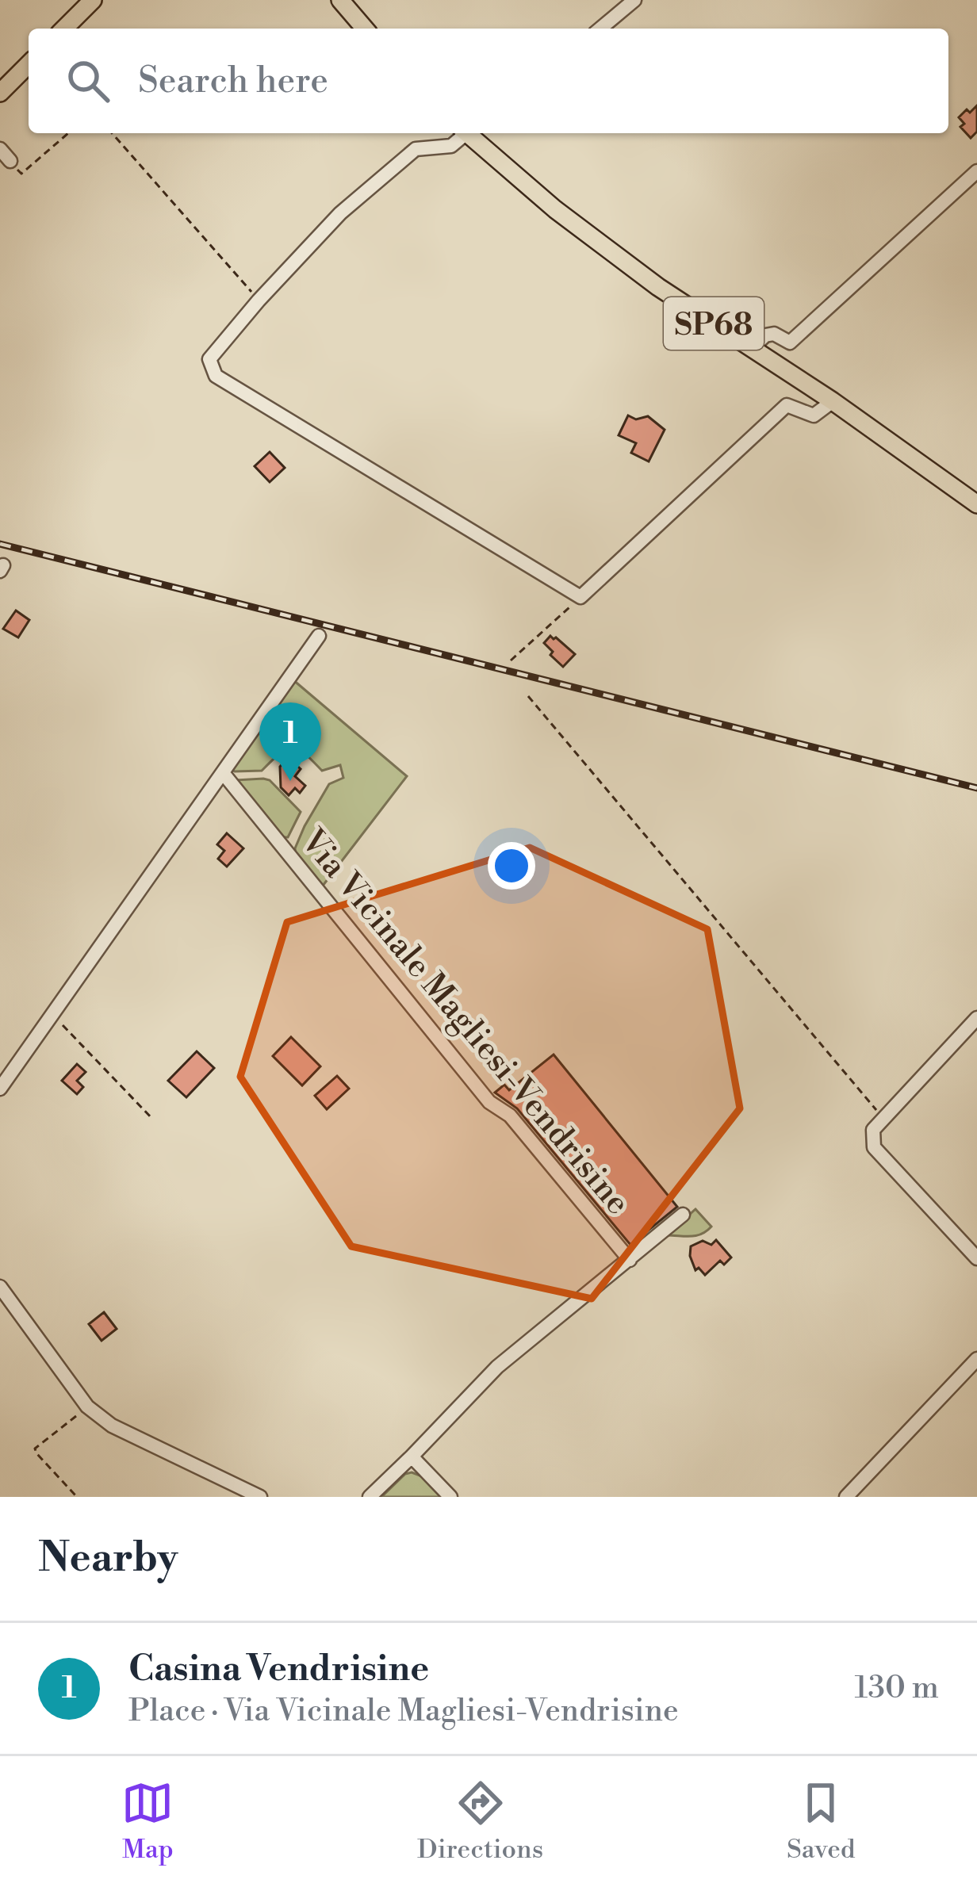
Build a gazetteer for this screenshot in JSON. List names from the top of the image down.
{
  "streets": {
    "main road": ["SP68"],
    "street": ["Via Vicinale Magliesi-Vendrisine"]
  },
  "page": {
    "search": "Search here",
    "pins": "1",
    "heading": "Nearby",
    "list": [
      {
        "mark": "1",
        "name": "Casina Vendrisine",
        "note": "Place · Via Vicinale Magliesi-Vendrisine",
        "value": "130 m"
      }
    ],
    "nav": ["Map", "Directions", "Saved"]
  }
}
